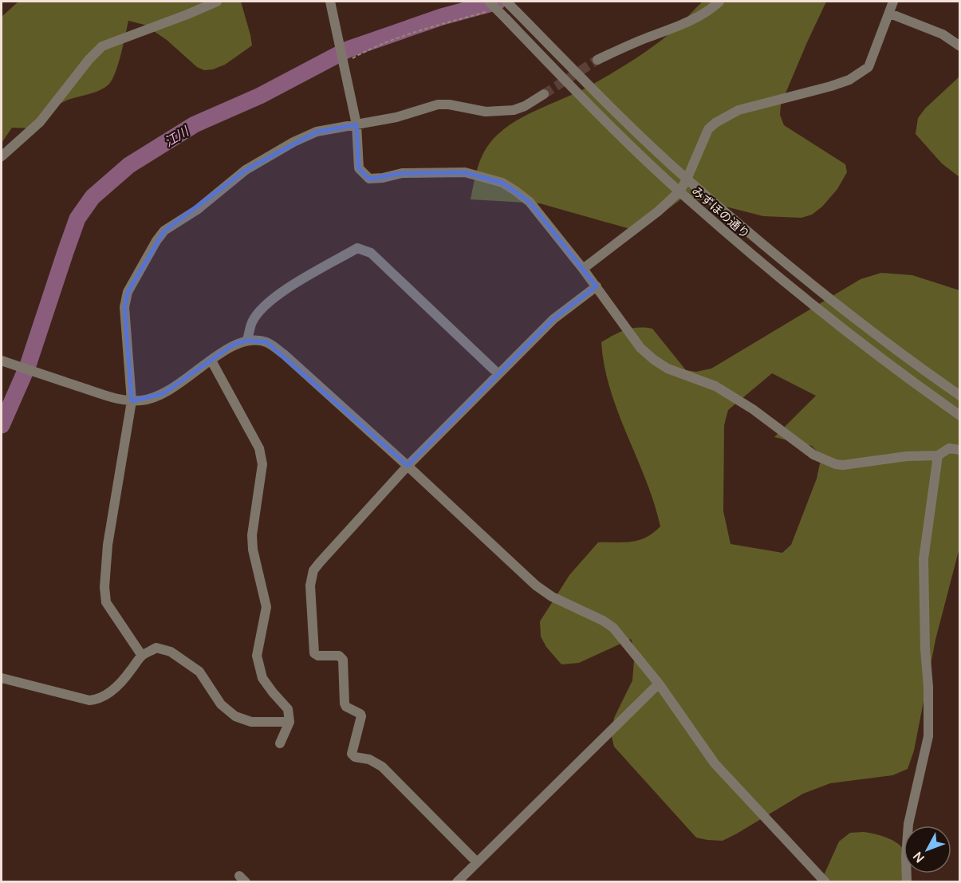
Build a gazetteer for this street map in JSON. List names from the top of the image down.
{
  "streets": {
    "street": ["みずほの通り"]
  },
  "water": ["江川"],
  "north": "bottom left"
}
